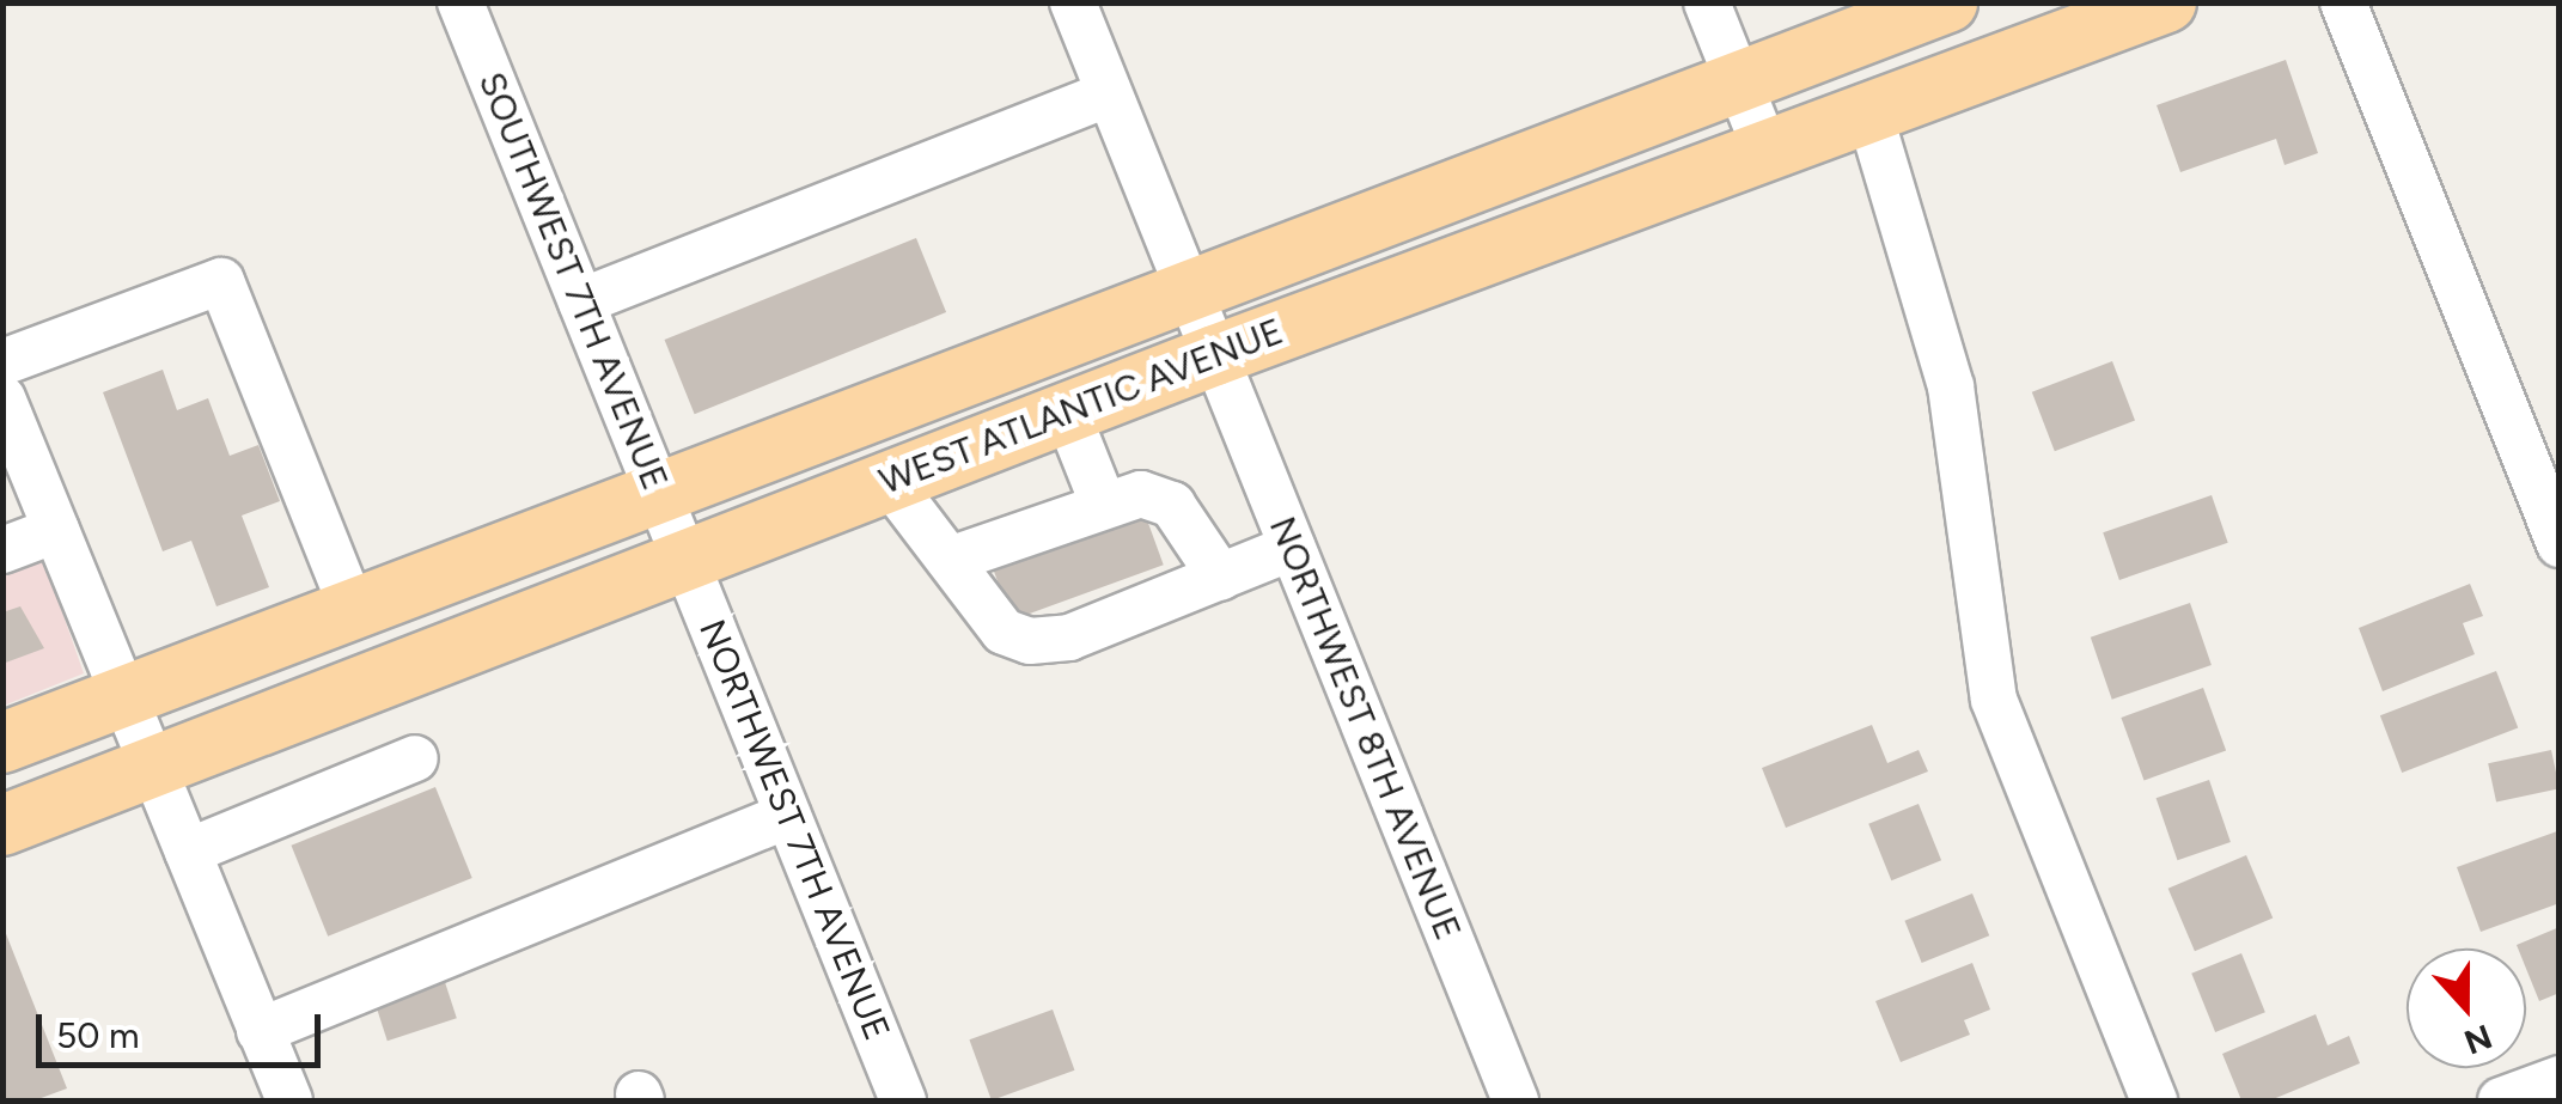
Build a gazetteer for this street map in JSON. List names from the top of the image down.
{
  "streets": {
    "main road": ["WEST ATLANTIC AVENUE"],
    "street": ["SOUTHWEST 7TH AVENUE", "NORTHWEST 8TH AVENUE", "NORTHWEST 7TH AVENUE"]
  },
  "crossings": [
    ["SOUTHWEST 7TH AVENUE", "WEST ATLANTIC AVENUE"],
    ["SOUTHWEST 7TH AVENUE", "NORTHWEST 7TH AVENUE"],
    ["WEST ATLANTIC AVENUE", "NORTHWEST 8TH AVENUE"],
    ["WEST ATLANTIC AVENUE", "NORTHWEST 7TH AVENUE"]
  ],
  "scale_bar": "50 m",
  "north": "bottom"
}
